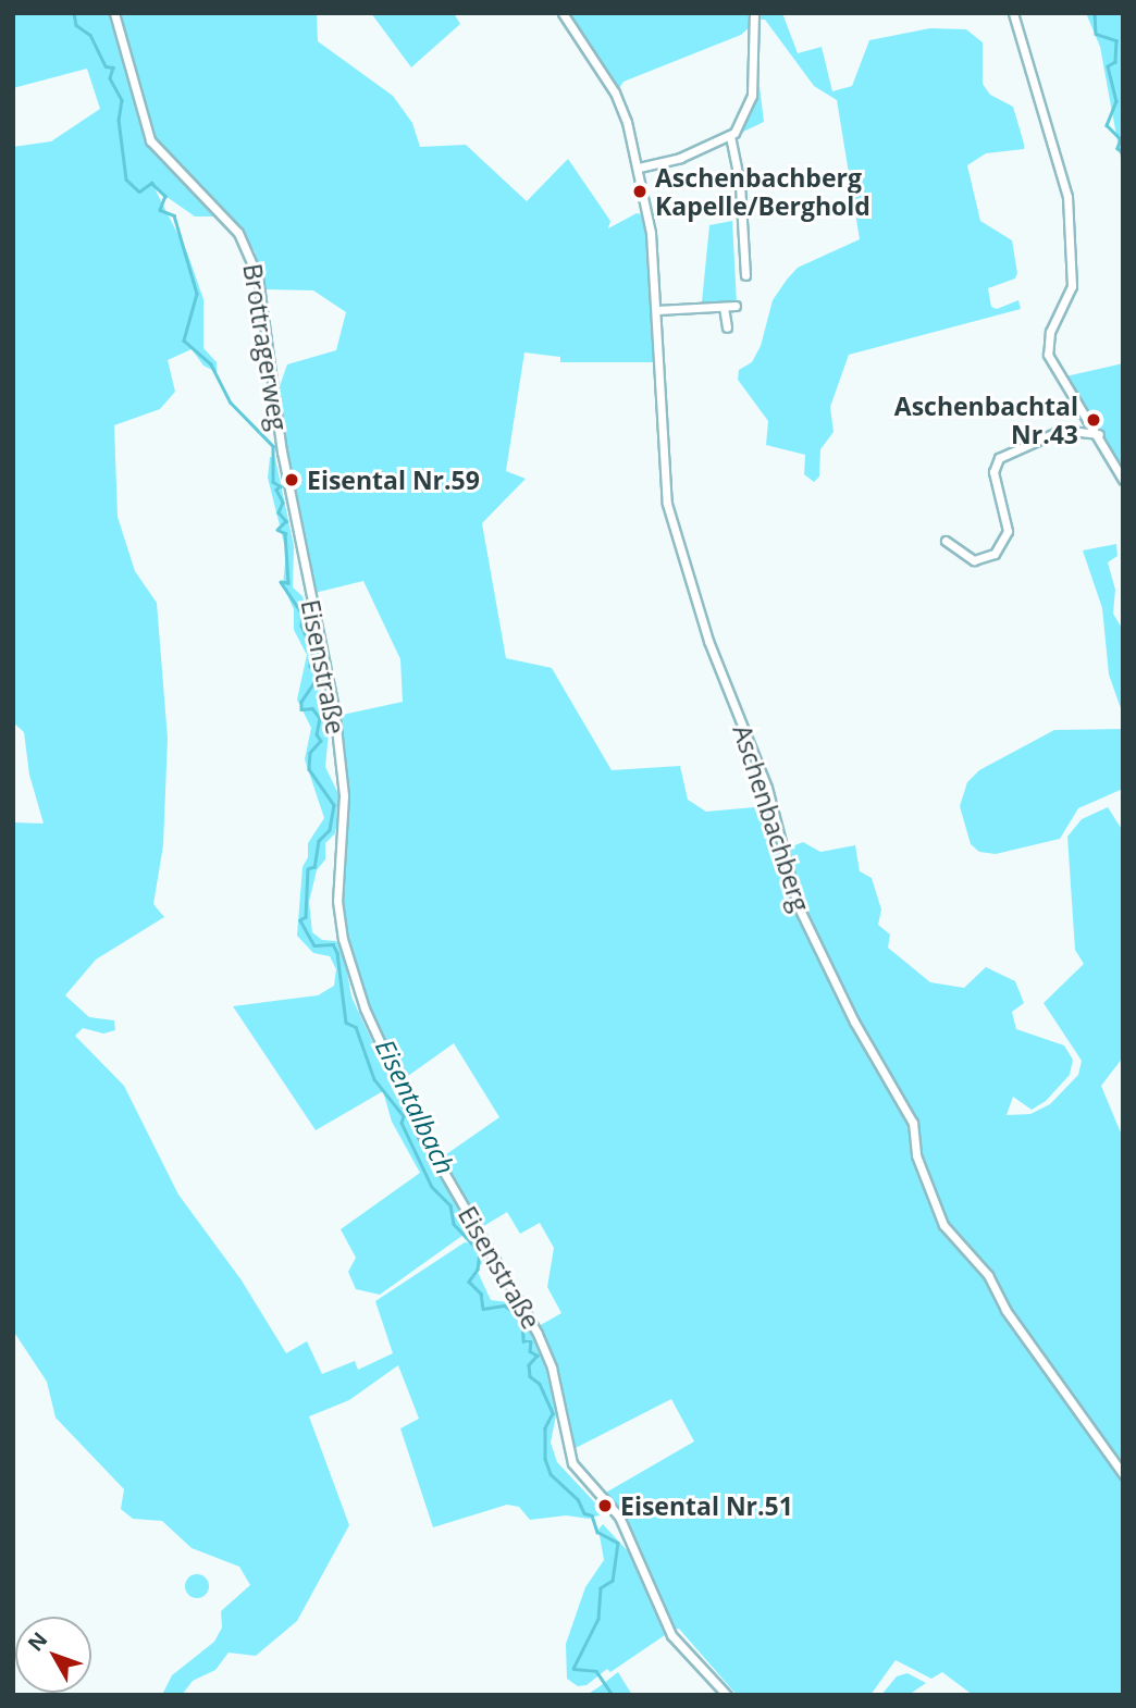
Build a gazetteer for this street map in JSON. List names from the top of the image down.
{
  "streets": {
    "street": ["Brottragerweg", "Eisenstraße", "Aschenbachberg"]
  },
  "crossings": [
    ["Brottragerweg", "Eisenstraße"]
  ],
  "water": ["Eisentalbach"],
  "places": [
    "Aschenbachberg Kapelle/Berghold",
    "Aschenbachtal Nr.43",
    "Eisental Nr.59",
    "Eisental Nr.51"
  ],
  "north": "top left"
}
